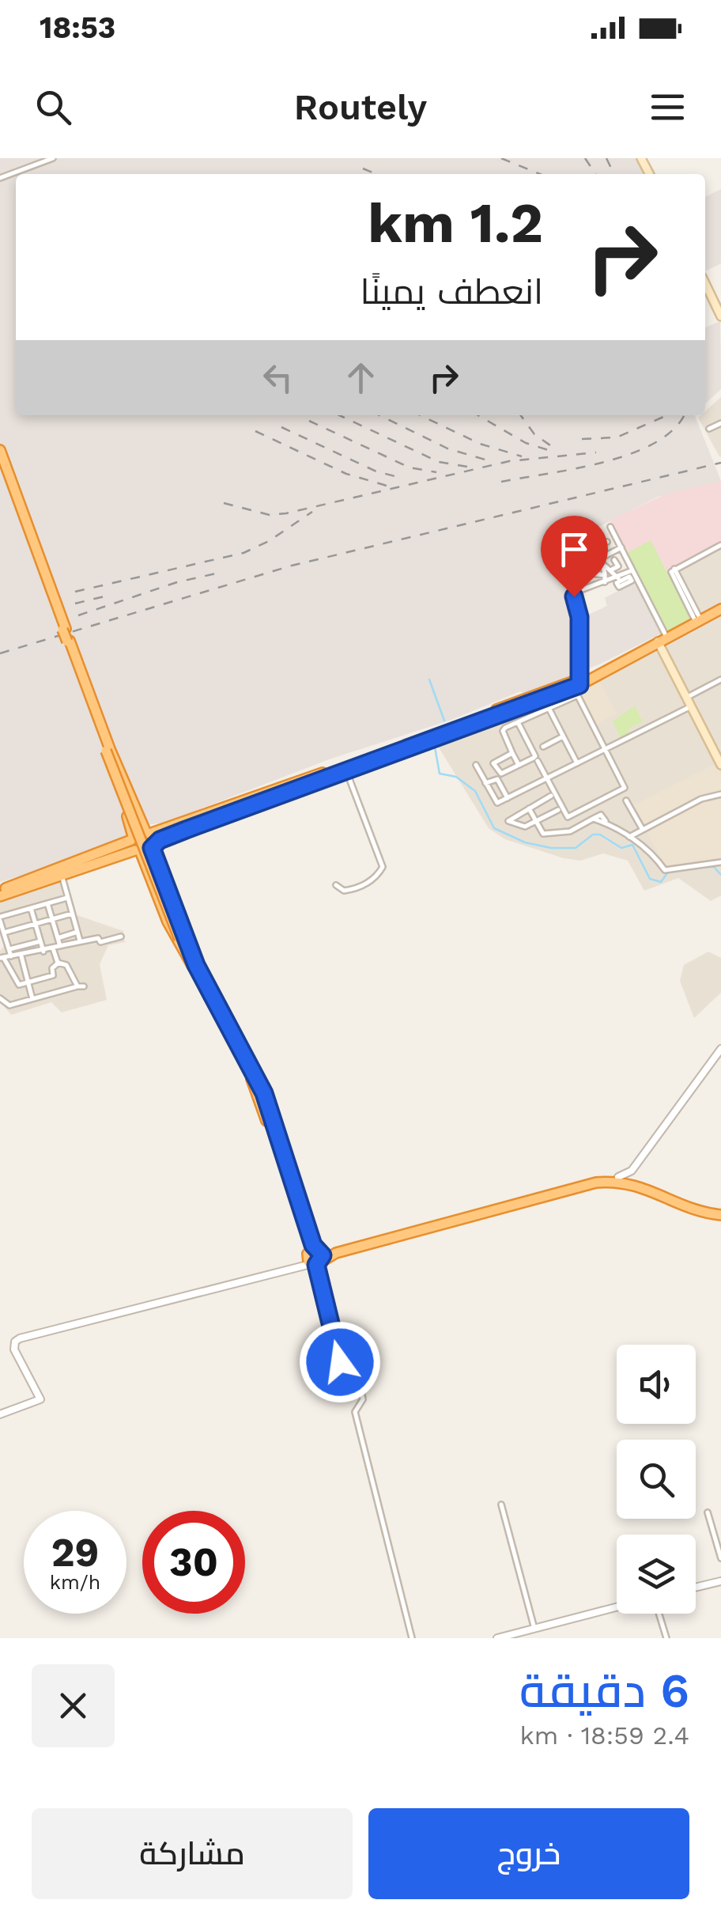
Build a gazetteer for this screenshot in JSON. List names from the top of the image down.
{
  "page": {
    "status": "18:53",
    "header": "Routely",
    "turn": ["1.2 km", "انعطف يمينًا"],
    "speed": "29 km/h",
    "limit": "30",
    "heading": ["6 دقيقة", "2.4 km · 18:59"],
    "buttons": ["خروج", "مشاركة"]
  }
}
